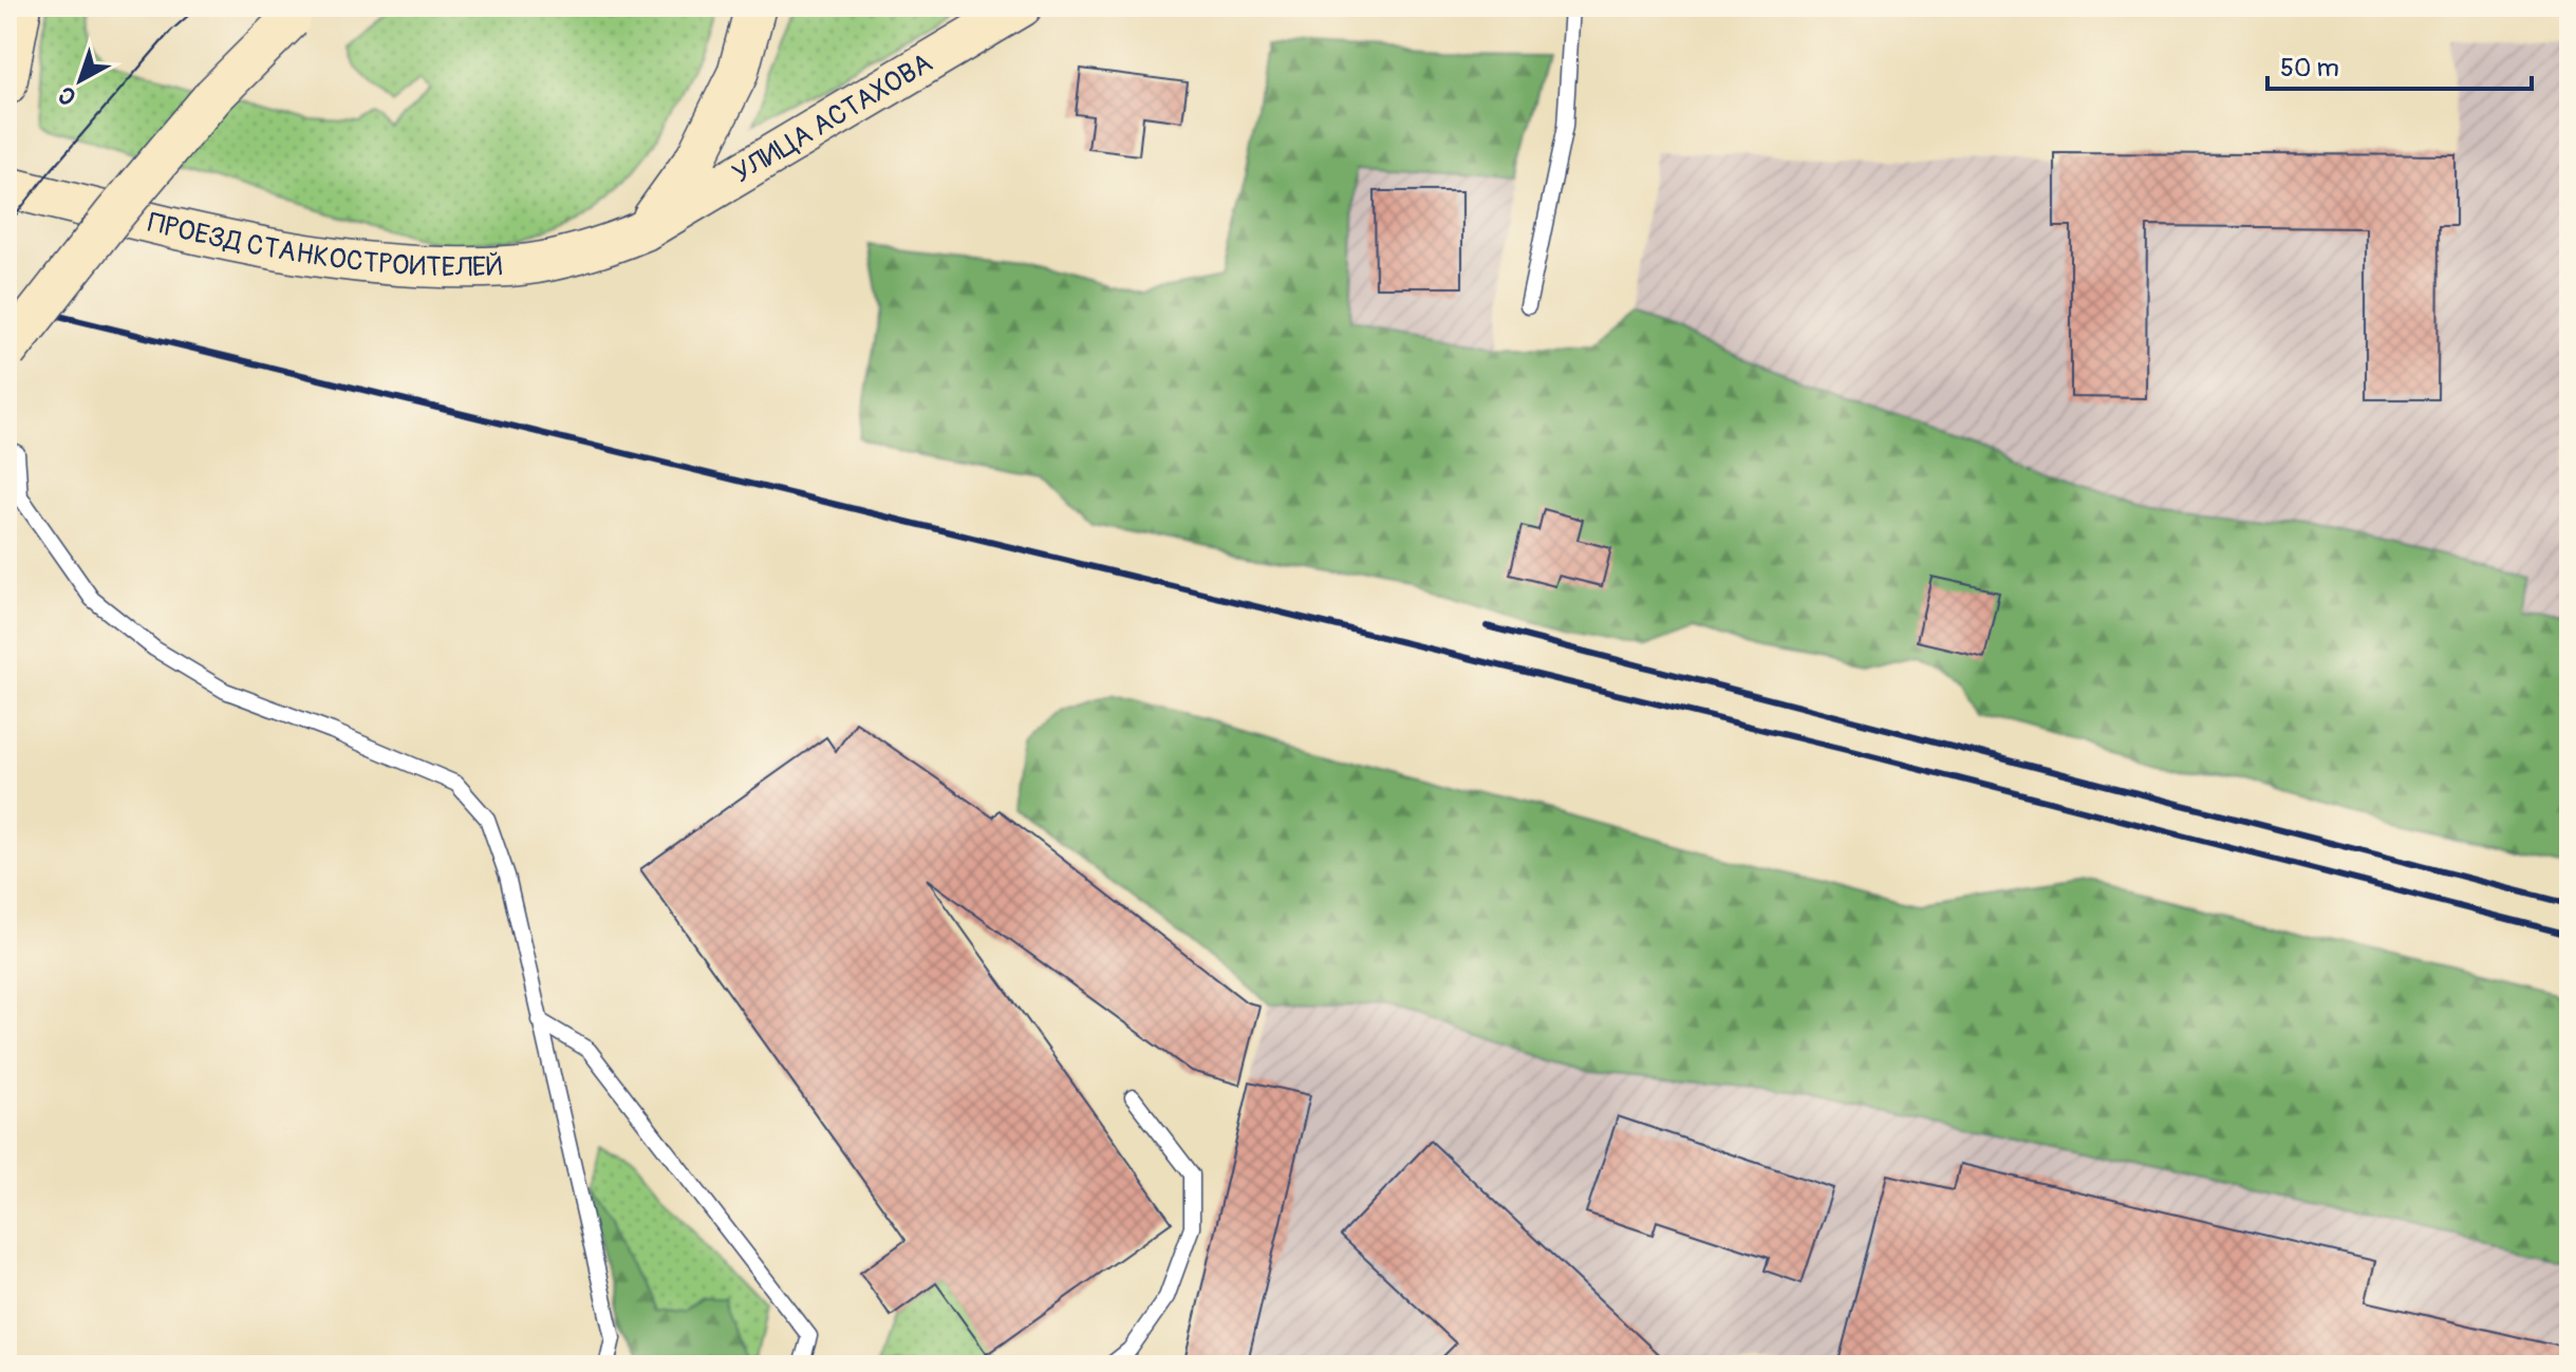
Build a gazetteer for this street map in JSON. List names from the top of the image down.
{
  "streets": {
    "main road": ["УЛИЦА АСТАХОВА", "ПРОЕЗД СТАНКОСТРОИТЕЛЕЙ"]
  },
  "crossings": [
    ["УЛИЦА АСТАХОВА", "ПРОЕЗД СТАНКОСТРОИТЕЛЕЙ"]
  ],
  "scale_bar": "50 m",
  "north": "bottom left"
}
